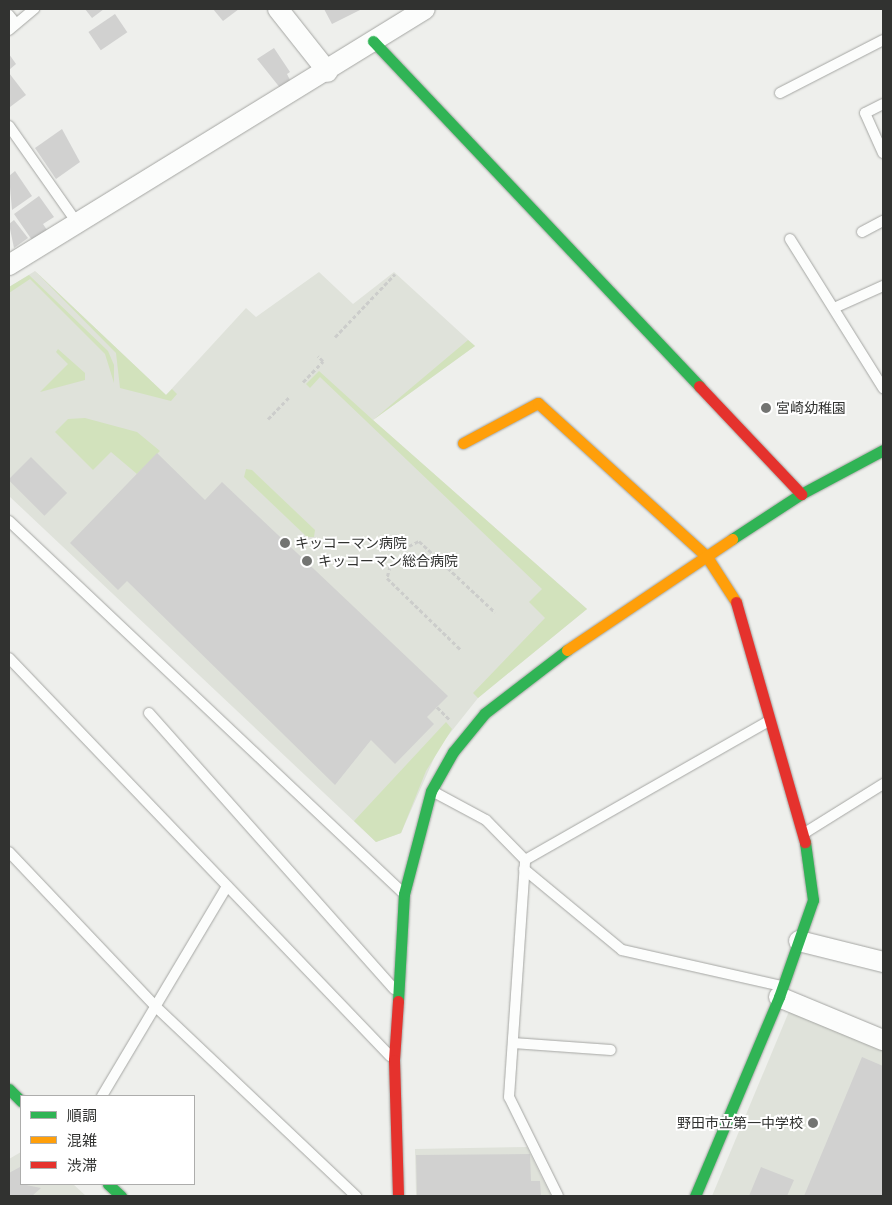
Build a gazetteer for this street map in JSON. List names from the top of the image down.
{
  "places": [
    "宮崎幼稚園",
    "キッコーマン病院",
    "キッコーマン総合病院",
    "野田市立第一中学校"
  ],
  "legend": ["順調", "混雑", "渋滞"]
}
